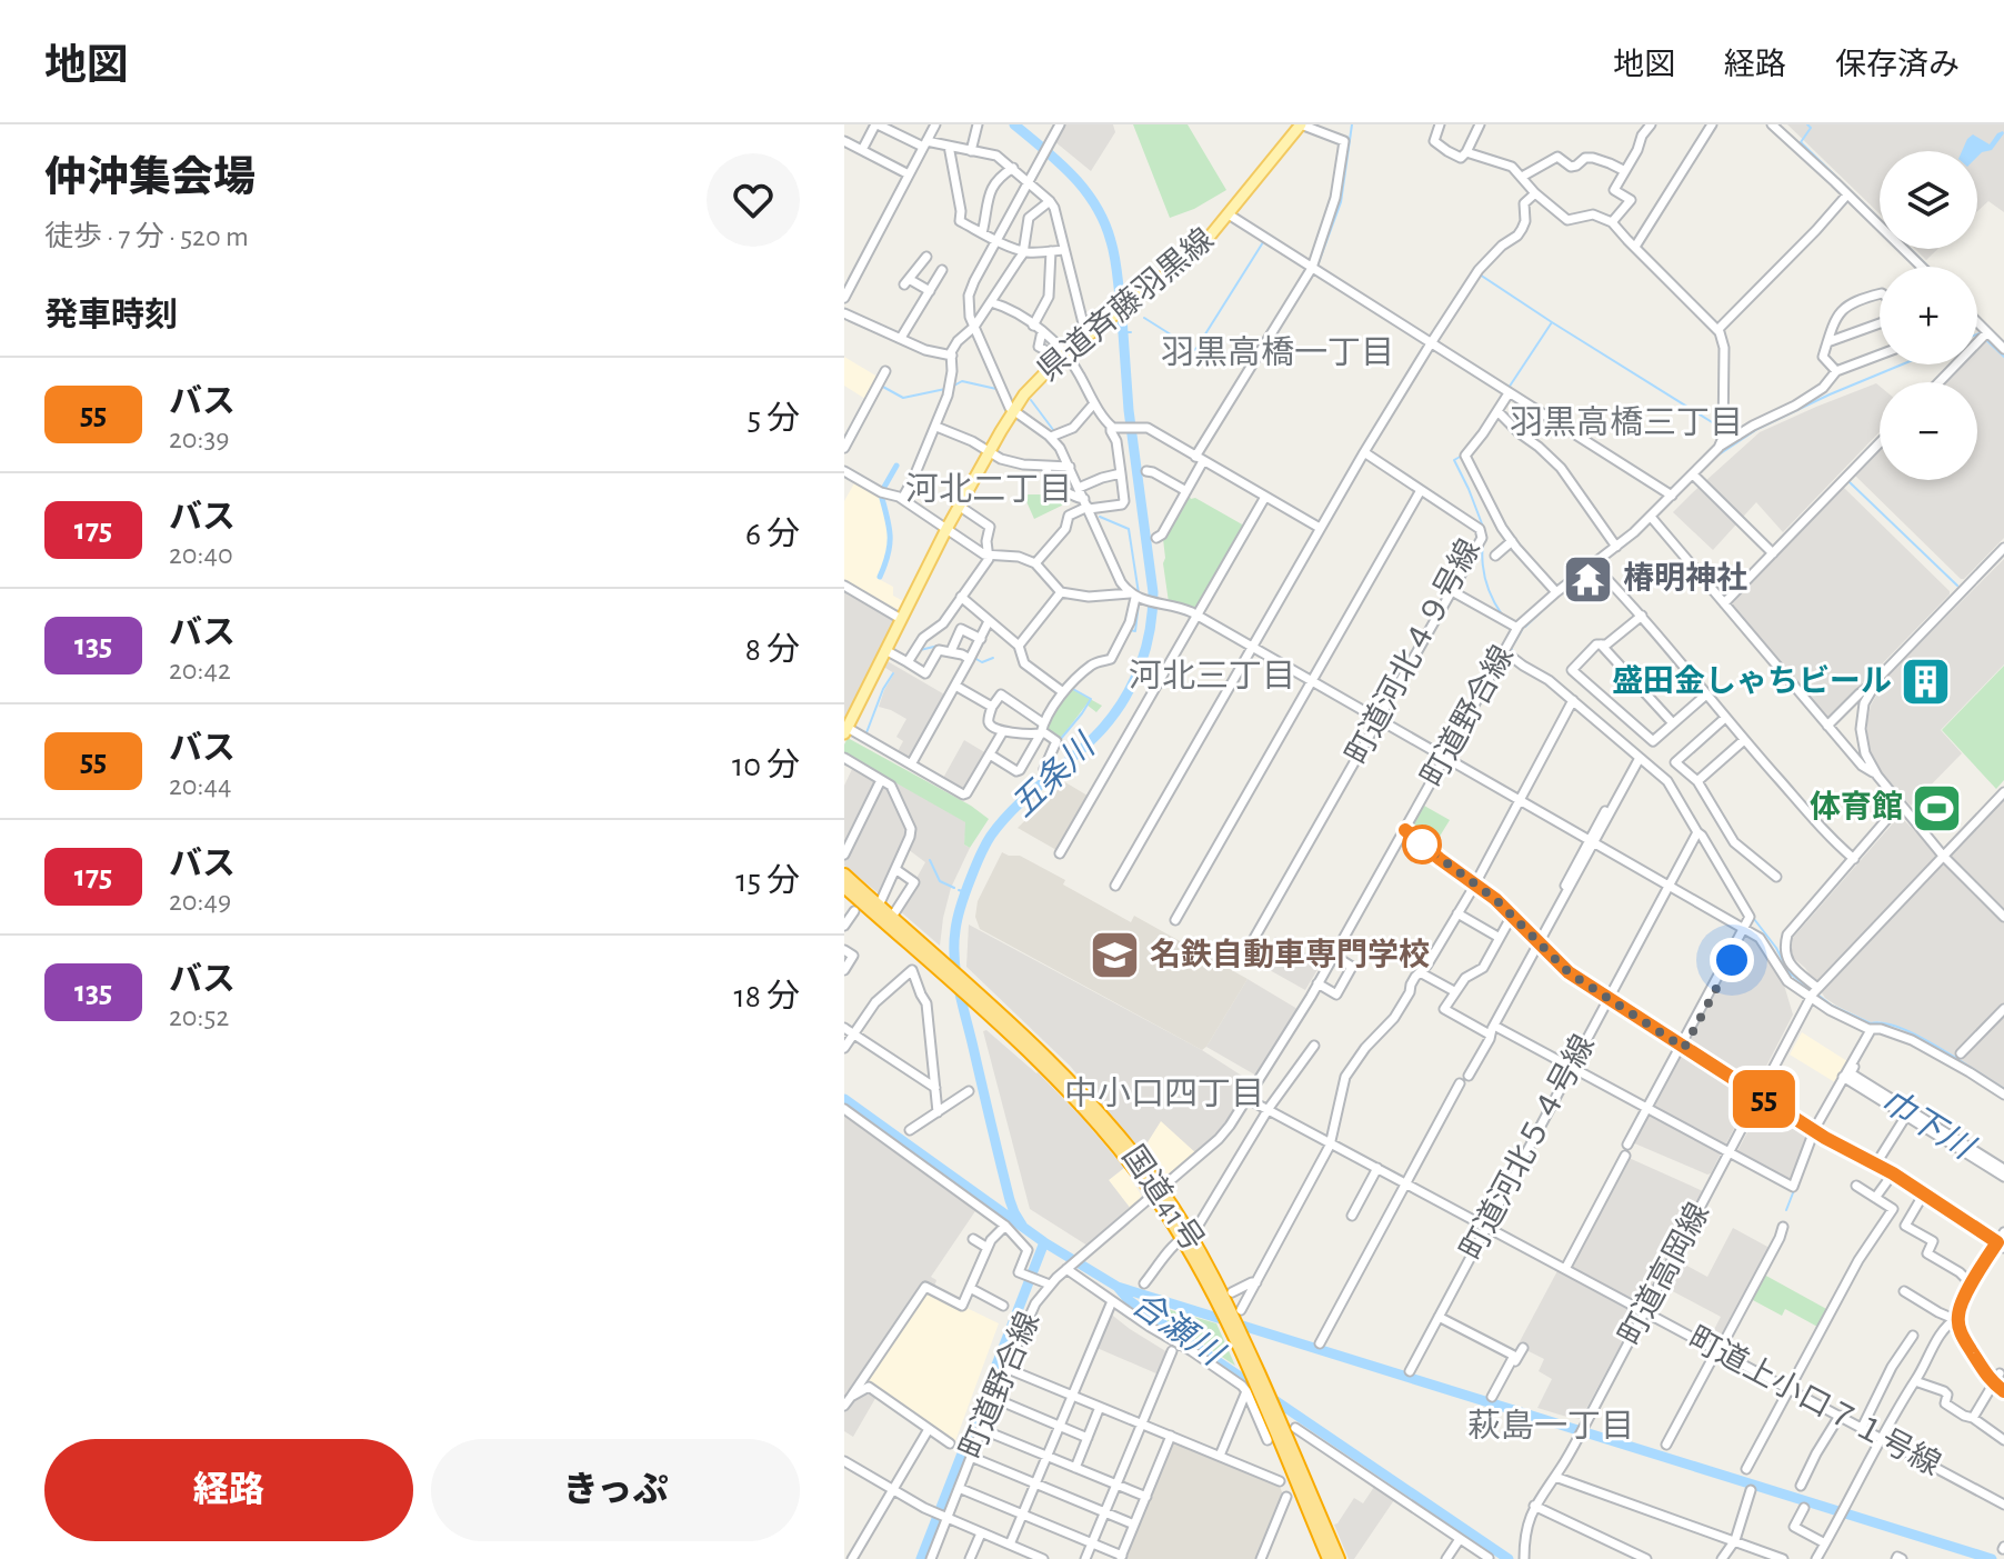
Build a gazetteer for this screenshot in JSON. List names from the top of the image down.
{
  "streets": {
    "highway": ["国道41号"],
    "main road": ["県道斉藤羽黒線"],
    "street": [
      "町道河北４９号線",
      "町道野合線",
      "町道河北５４号線",
      "町道高岡線",
      "町道上小口７１号線"
    ]
  },
  "crossings": [
    ["町道野合線", "国道41号"],
    ["町道野合線", "町道上小口７１号線"],
    ["町道河北５４号線", "町道上小口７１号線"],
    ["町道高岡線", "町道上小口７１号線"]
  ],
  "districts": [
    "羽黒高橋一丁目",
    "羽黒高橋三丁目",
    "河北二丁目",
    "河北三丁目",
    "中小口四丁目",
    "萩島一丁目"
  ],
  "water": ["五条川", "巾下川", "合瀬川"],
  "places": {
    "temple": ["椿明神社"],
    "building": ["盛田金しゃちビール"],
    "sports": ["体育館"],
    "school or university": ["名鉄自動車専門学校"]
  },
  "lines": ["bus line 55"],
  "page": {
    "header": "地図",
    "nav": ["地図", "経路", "保存済み"],
    "heading": [
      ["仲沖集会場", "徒歩 · 7 分 · 520 m"],
      "発車時刻"
    ],
    "on_map": "55",
    "map_buttons": ["+", "−"],
    "list": [
      {
        "mark": "55",
        "name": "バス",
        "note": "20:39",
        "value": "5 分"
      },
      {
        "mark": "175",
        "name": "バス",
        "note": "20:40",
        "value": "6 分"
      },
      {
        "mark": "135",
        "name": "バス",
        "note": "20:42",
        "value": "8 分"
      },
      {
        "mark": "55",
        "name": "バス",
        "note": "20:44",
        "value": "10 分"
      },
      {
        "mark": "175",
        "name": "バス",
        "note": "20:49",
        "value": "15 分"
      },
      {
        "mark": "135",
        "name": "バス",
        "note": "20:52",
        "value": "18 分"
      }
    ],
    "buttons": ["経路", "きっぷ"]
  }
}
